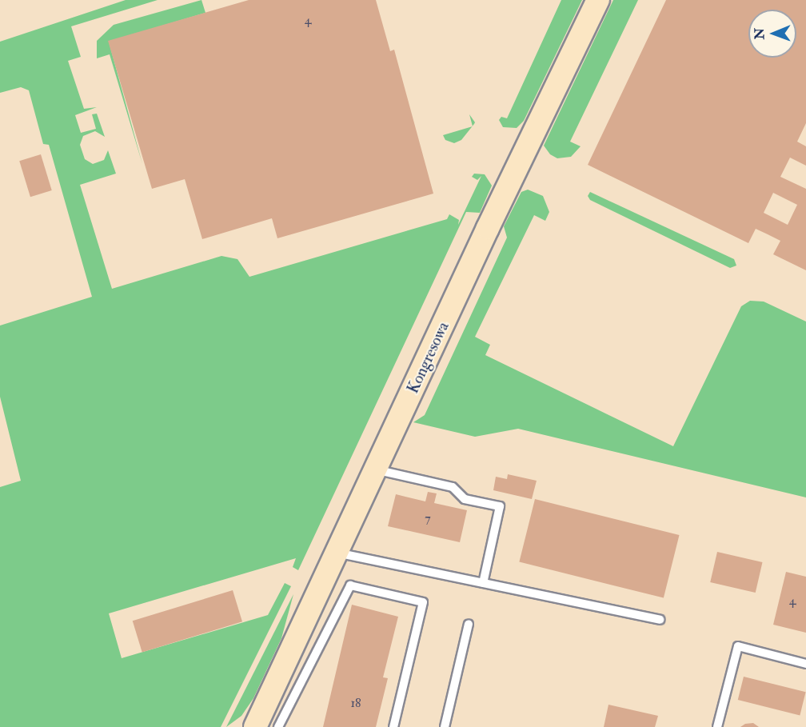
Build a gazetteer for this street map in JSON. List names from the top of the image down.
{
  "streets": {
    "street": ["Kongresowa"]
  },
  "house_numbers": [
    "4",
    "7",
    "4",
    "18"
  ],
  "north": "left"
}
